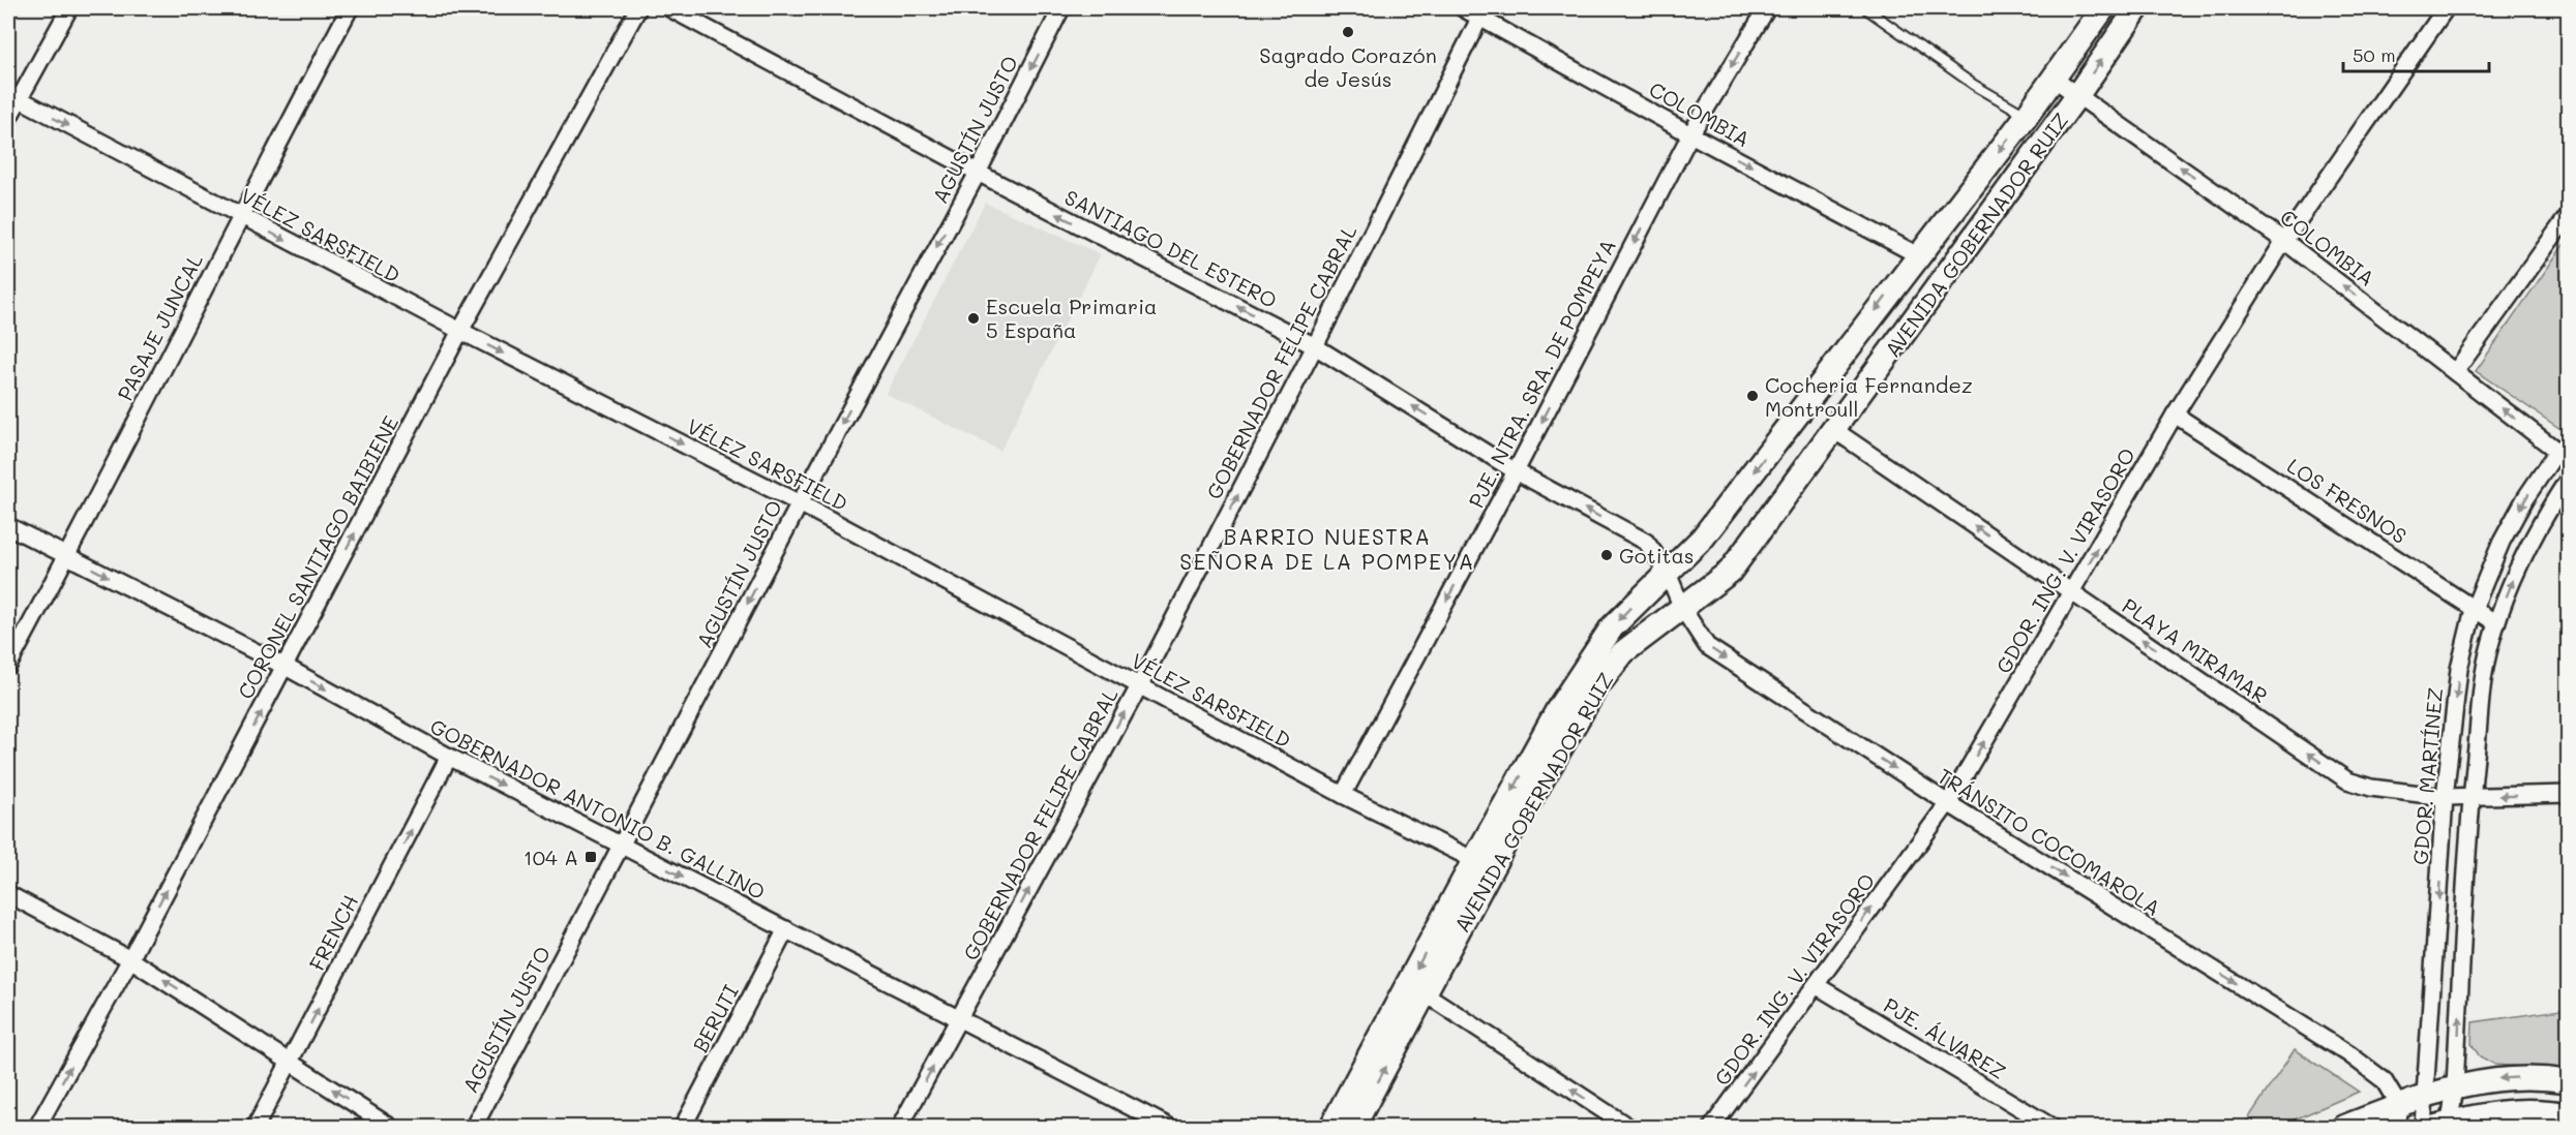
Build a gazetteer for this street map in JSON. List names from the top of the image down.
{
  "streets": {
    "main road": ["AVENIDA GOBERNADOR RUIZ"],
    "street": [
      "COLOMBIA",
      "AGUSTÍN JUSTO",
      "VÉLEZ SARSFIELD",
      "SANTIAGO DEL ESTERO",
      "PASAJE JUNCAL",
      "GOBERNADOR FELIPE CABRAL",
      "PJE. NTRA. SRA. DE POMPEYA",
      "LOS FRESNOS",
      "CORONEL SANTIAGO BAIBIENE",
      "GDOR. ING. V. VIRASORO",
      "PLAYA MIRAMAR",
      "GDOR. MARTÍNEZ",
      "GOBERNADOR ANTONIO B. GALLINO",
      "TRÁNSITO COCOMAROLA",
      "FRENCH",
      "BERUTI",
      "PJE. ÁLVAREZ"
    ]
  },
  "crossings": [
    ["COLOMBIA", "AVENIDA GOBERNADOR RUIZ"],
    ["COLOMBIA", "GOBERNADOR FELIPE CABRAL"],
    ["COLOMBIA", "PJE. NTRA. SRA. DE POMPEYA"],
    ["COLOMBIA", "GDOR. ING. V. VIRASORO"],
    ["COLOMBIA", "GDOR. MARTÍNEZ"],
    ["AGUSTÍN JUSTO", "VÉLEZ SARSFIELD"],
    ["AGUSTÍN JUSTO", "SANTIAGO DEL ESTERO"],
    ["AGUSTÍN JUSTO", "GOBERNADOR ANTONIO B. GALLINO"],
    ["VÉLEZ SARSFIELD", "AVENIDA GOBERNADOR RUIZ"],
    ["VÉLEZ SARSFIELD", "PASAJE JUNCAL"],
    ["VÉLEZ SARSFIELD", "GOBERNADOR FELIPE CABRAL"],
    ["VÉLEZ SARSFIELD", "PJE. NTRA. SRA. DE POMPEYA"],
    ["VÉLEZ SARSFIELD", "CORONEL SANTIAGO BAIBIENE"],
    ["AVENIDA GOBERNADOR RUIZ", "SANTIAGO DEL ESTERO"],
    ["AVENIDA GOBERNADOR RUIZ", "PLAYA MIRAMAR"],
    ["AVENIDA GOBERNADOR RUIZ", "TRÁNSITO COCOMAROLA"],
    ["SANTIAGO DEL ESTERO", "GOBERNADOR FELIPE CABRAL"],
    ["SANTIAGO DEL ESTERO", "PJE. NTRA. SRA. DE POMPEYA"],
    ["SANTIAGO DEL ESTERO", "TRÁNSITO COCOMAROLA"],
    ["PASAJE JUNCAL", "GOBERNADOR ANTONIO B. GALLINO"],
    ["GOBERNADOR FELIPE CABRAL", "GOBERNADOR ANTONIO B. GALLINO"],
    ["LOS FRESNOS", "GDOR. ING. V. VIRASORO"],
    ["LOS FRESNOS", "GDOR. MARTÍNEZ"],
    ["CORONEL SANTIAGO BAIBIENE", "GOBERNADOR ANTONIO B. GALLINO"],
    ["GDOR. ING. V. VIRASORO", "PLAYA MIRAMAR"],
    ["GDOR. ING. V. VIRASORO", "TRÁNSITO COCOMAROLA"],
    ["GDOR. ING. V. VIRASORO", "PJE. ÁLVAREZ"],
    ["PLAYA MIRAMAR", "GDOR. MARTÍNEZ"],
    ["GOBERNADOR ANTONIO B. GALLINO", "FRENCH"],
    ["GOBERNADOR ANTONIO B. GALLINO", "BERUTI"]
  ],
  "one_way": [
    "AGUSTÍN JUSTO",
    "VÉLEZ SARSFIELD",
    "SANTIAGO DEL ESTERO",
    "GOBERNADOR FELIPE CABRAL",
    "PJE. NTRA. SRA. DE POMPEYA",
    "CORONEL SANTIAGO BAIBIENE",
    "GDOR. ING. V. VIRASORO",
    "PLAYA MIRAMAR",
    "GOBERNADOR ANTONIO B. GALLINO",
    "TRÁNSITO COCOMAROLA",
    "FRENCH"
  ],
  "districts": ["BARRIO NUESTRA SEÑORA DE LA POMPEYA"],
  "places": {
    "other": [
      "Sagrado Corazón de Jesús",
      "Escuela Primaria 5 España",
      "Cocheria Fernandez Montroull",
      "Gotitas"
    ],
    "transit": ["104 A"]
  },
  "scale_bar": "50 m"
}
